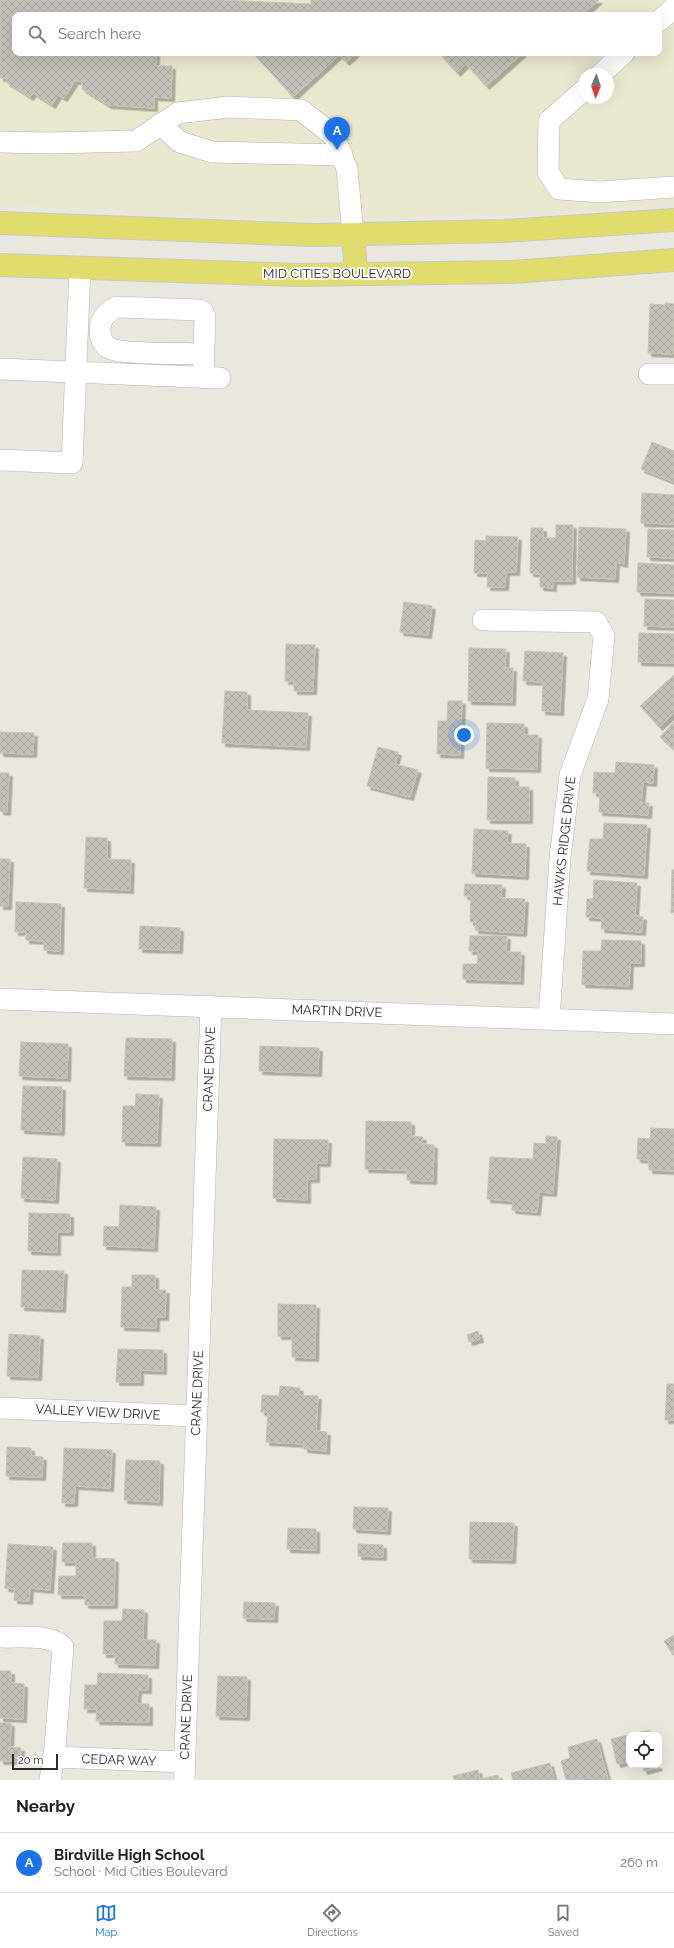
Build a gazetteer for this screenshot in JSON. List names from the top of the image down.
{
  "streets": {
    "main road": ["MID CITIES BOULEVARD"],
    "street": [
      "HAWKS RIDGE DRIVE",
      "MARTIN DRIVE",
      "CRANE DRIVE",
      "VALLEY VIEW DRIVE",
      "CEDAR WAY"
    ]
  },
  "crossings": [
    ["HAWKS RIDGE DRIVE", "MARTIN DRIVE"],
    ["MARTIN DRIVE", "CRANE DRIVE"],
    ["CRANE DRIVE", "VALLEY VIEW DRIVE"],
    ["CRANE DRIVE", "CEDAR WAY"]
  ],
  "scale_bar": "20 m",
  "north": "bottom",
  "page": {
    "search": "Search here",
    "pins": "A",
    "scale": "20 m",
    "heading": "Nearby",
    "list": [
      {
        "mark": "A",
        "name": "Birdville High School",
        "note": "School · Mid Cities Boulevard",
        "value": "260 m"
      }
    ],
    "nav": ["Map", "Directions", "Saved"]
  }
}
